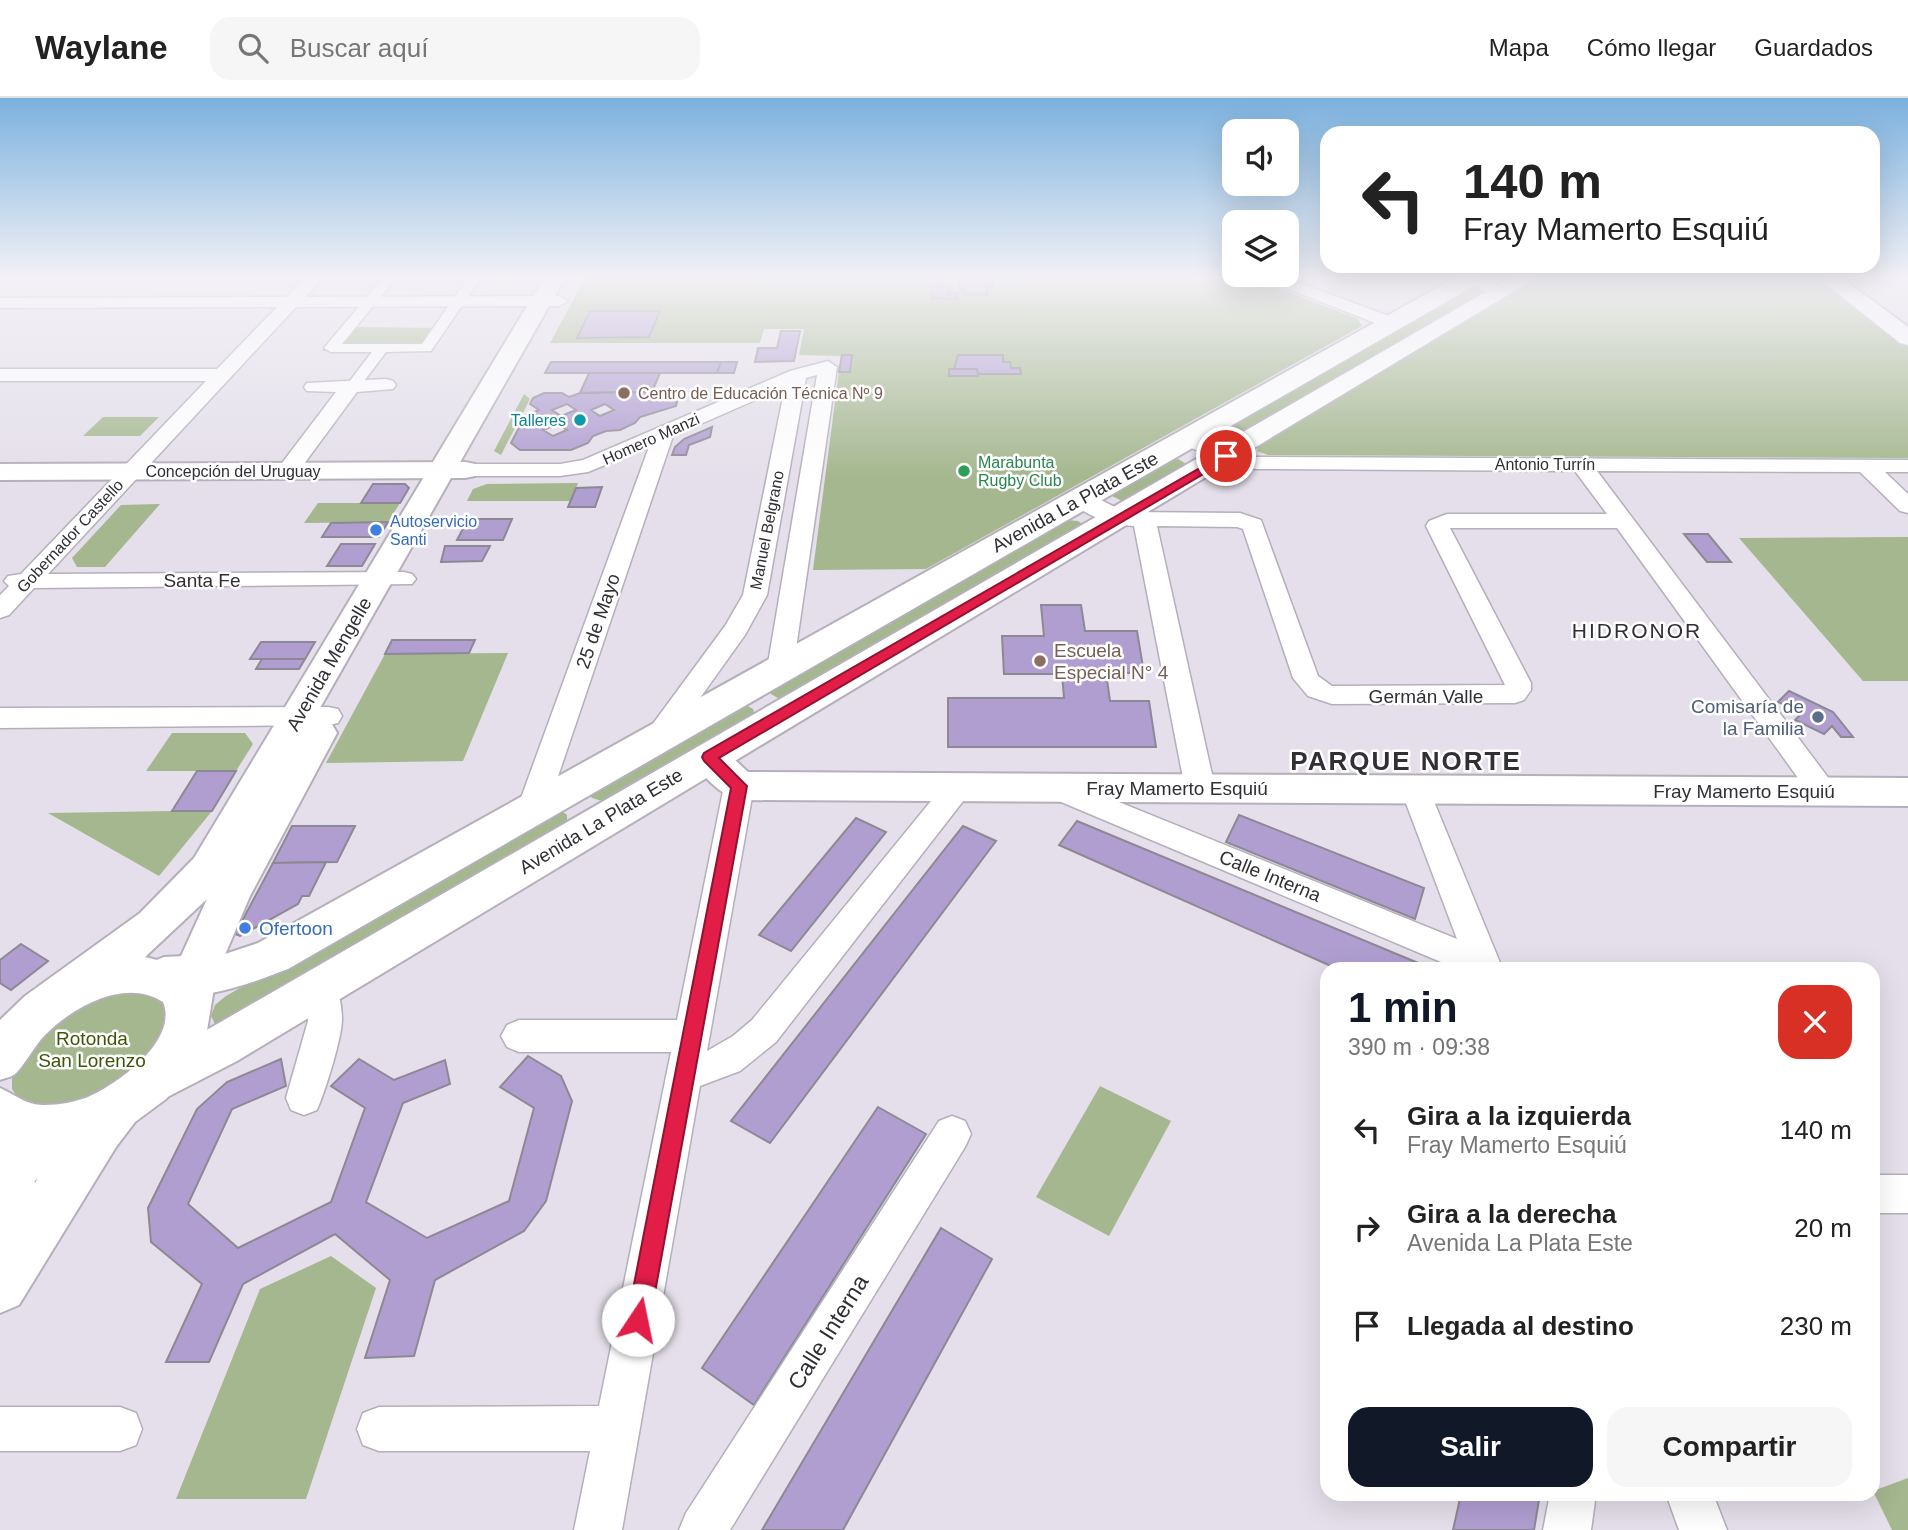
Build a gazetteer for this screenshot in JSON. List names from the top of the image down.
{
  "streets": {
    "main road": [
      "Concepción del Uruguay",
      "Avenida La Plata Este",
      "Avenida Mengelle",
      "Fray Mamerto Esquiú"
    ],
    "street": [
      "Homero Manzi",
      "Antonio Turrín",
      "Manuel Belgrano",
      "Gobernador Castello",
      "Santa Fe",
      "25 de Mayo",
      "Germán Valle",
      "Calle Interna"
    ]
  },
  "crossings": [
    ["Homero Manzi", "Concepción del Uruguay"],
    ["Homero Manzi", "Manuel Belgrano"],
    ["Homero Manzi", "25 de Mayo"],
    ["Homero Manzi", "Avenida Mengelle"],
    ["Antonio Turrín", "Avenida La Plata Este"],
    ["Concepción del Uruguay", "Gobernador Castello"],
    ["Concepción del Uruguay", "Avenida Mengelle"],
    ["Avenida La Plata Este", "Manuel Belgrano"],
    ["Avenida La Plata Este", "25 de Mayo"],
    ["Avenida La Plata Este", "Avenida Mengelle"],
    ["Avenida La Plata Este", "Germán Valle"],
    ["Gobernador Castello", "Santa Fe"],
    ["Santa Fe", "Avenida Mengelle"],
    ["Fray Mamerto Esquiú", "Calle Interna"]
  ],
  "districts": ["HIDRONOR", "PARQUE NORTE"],
  "parks": ["Rotonda San Lorenzo"],
  "places": [
    "Centro de Educación Técnica Nº 9",
    "Talleres",
    "Marabunta Rugby Club",
    "Autoservicio Santi",
    "Escuela Especial N° 4",
    "Comisaría de la Familia",
    "Ofertoon"
  ],
  "page": {
    "header": "Waylane",
    "search": "Buscar aquí",
    "nav": ["Mapa", "Cómo llegar", "Guardados"],
    "turn": ["140 m", "Fray Mamerto Esquiú"],
    "heading": ["1 min", "390 m · 09:38"],
    "list": [
      {
        "name": "Gira a la izquierda",
        "note": "Fray Mamerto Esquiú",
        "value": "140 m"
      },
      {
        "name": "Gira a la derecha",
        "note": "Avenida La Plata Este",
        "value": "20 m"
      },
      {
        "name": "Llegada al destino",
        "value": "230 m"
      }
    ],
    "buttons": ["Salir", "Compartir"]
  }
}
